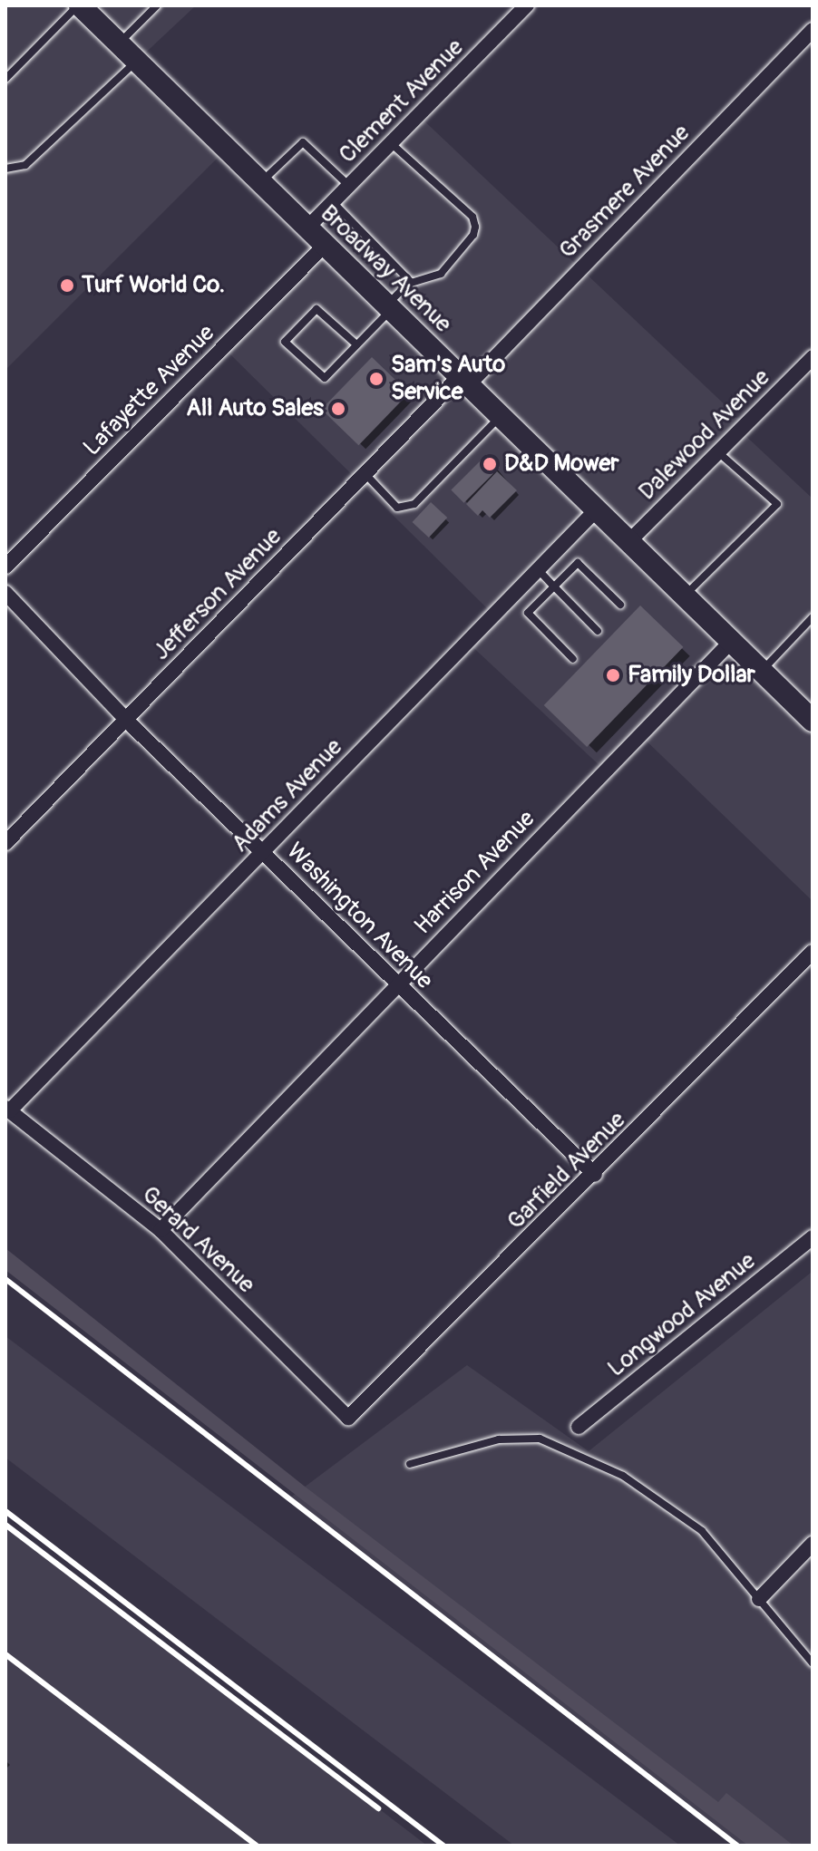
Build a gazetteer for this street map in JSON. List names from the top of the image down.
{
  "streets": {
    "main road": ["Broadway Avenue"],
    "street": [
      "Clement Avenue",
      "Grasmere Avenue",
      "Lafayette Avenue",
      "Dalewood Avenue",
      "Jefferson Avenue",
      "Adams Avenue",
      "Harrison Avenue",
      "Washington Avenue",
      "Garfield Avenue",
      "Gerard Avenue",
      "Longwood Avenue"
    ]
  },
  "crossings": [
    ["Clement Avenue", "Broadway Avenue"],
    ["Grasmere Avenue", "Broadway Avenue"],
    ["Grasmere Avenue", "Jefferson Avenue"],
    ["Broadway Avenue", "Lafayette Avenue"],
    ["Broadway Avenue", "Dalewood Avenue"],
    ["Broadway Avenue", "Jefferson Avenue"],
    ["Broadway Avenue", "Adams Avenue"],
    ["Broadway Avenue", "Harrison Avenue"],
    ["Jefferson Avenue", "Washington Avenue"],
    ["Adams Avenue", "Washington Avenue"],
    ["Adams Avenue", "Gerard Avenue"],
    ["Harrison Avenue", "Washington Avenue"],
    ["Harrison Avenue", "Gerard Avenue"],
    ["Washington Avenue", "Garfield Avenue"],
    ["Garfield Avenue", "Gerard Avenue"]
  ],
  "places": [
    "Turf World Co.",
    "Sam's Auto Service",
    "All Auto Sales",
    "D&D Mower",
    "Family Dollar"
  ]
}
